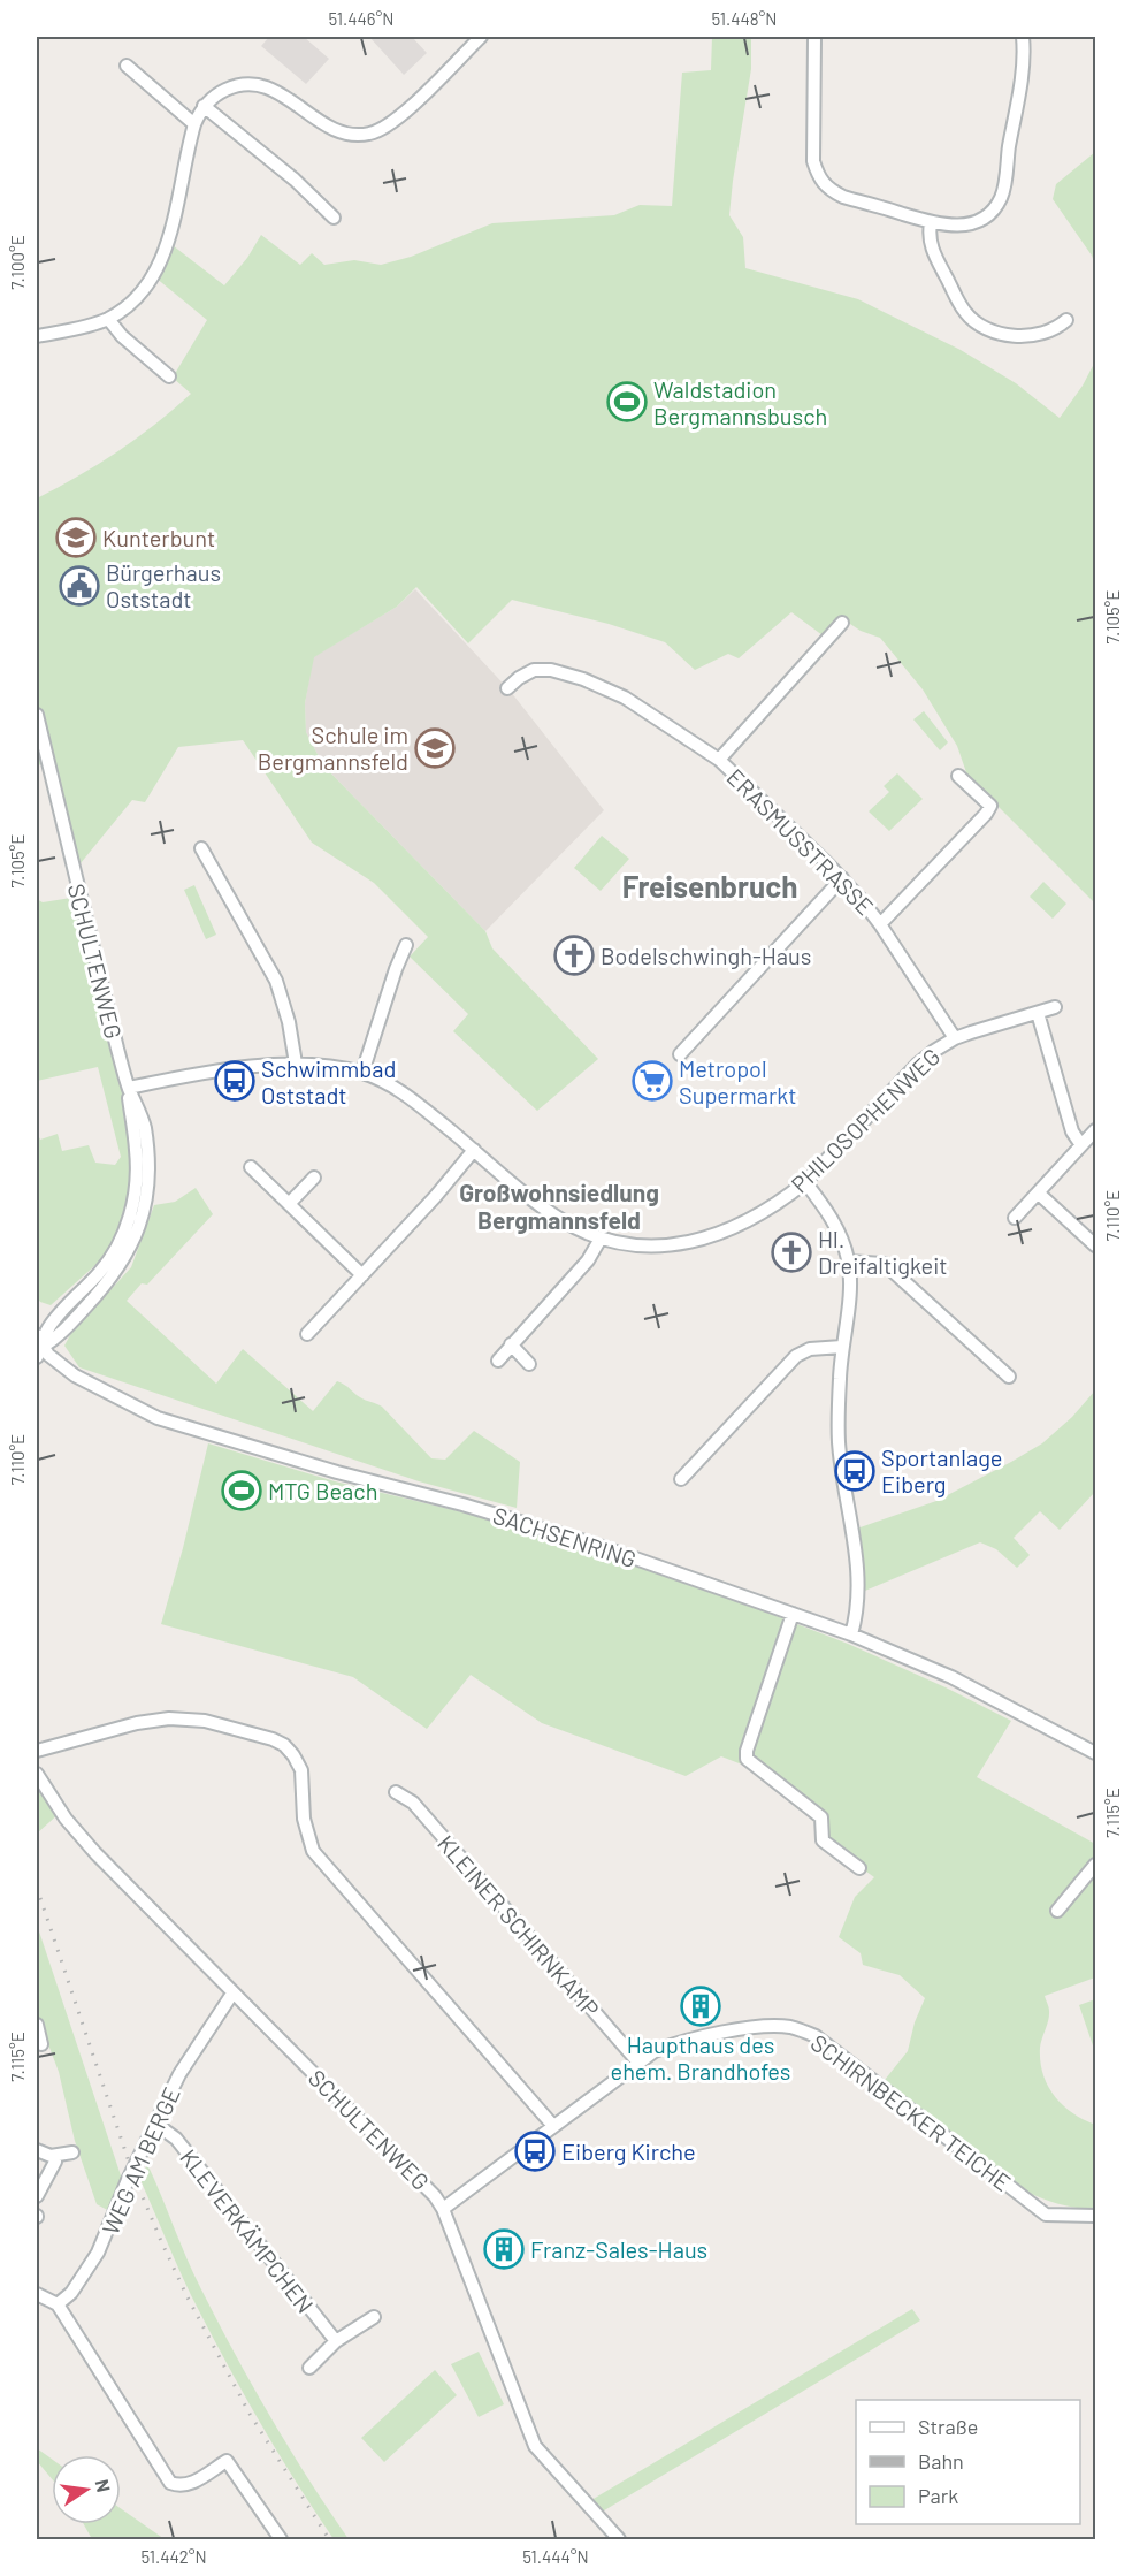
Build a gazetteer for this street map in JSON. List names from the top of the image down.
{
  "streets": {
    "street": [
      "ERASMUSSTRASSE",
      "SCHULTENWEG",
      "PHILOSOPHENWEG",
      "SACHSENRING",
      "KLEINER SCHIRNKAMP",
      "SCHIRNBECKER TEICHE",
      "WEG AM BERGE",
      "KLEVERKÄMPCHEN"
    ]
  },
  "crossings": [
    ["ERASMUSSTRASSE", "PHILOSOPHENWEG"],
    ["SCHULTENWEG", "PHILOSOPHENWEG"],
    ["SCHULTENWEG", "SACHSENRING"],
    ["SCHULTENWEG", "SCHIRNBECKER TEICHE"],
    ["SCHULTENWEG", "WEG AM BERGE"],
    ["KLEINER SCHIRNKAMP", "SCHIRNBECKER TEICHE"],
    ["WEG AM BERGE", "KLEVERKÄMPCHEN"]
  ],
  "districts": ["Freisenbruch", "Großwohnsiedlung Bergmannsfeld"],
  "places": {
    "sports": ["Waldstadion Bergmannsbusch", "MTG Beach"],
    "school or university": ["Kunterbunt", "Schule im Bergmannsfeld"],
    "public building": ["Bürgerhaus Oststadt"],
    "church": ["Bodelschwingh-Haus", "Hl. Dreifaltigkeit"],
    "bus stop": ["Schwimmbad Oststadt", "Sportanlage Eiberg", "Eiberg Kirche"],
    "supermarket": ["Metropol Supermarkt"],
    "building": ["Haupthaus des ehem. Brandhofes", "Franz-Sales-Haus"]
  },
  "legend": ["Straße", "Bahn", "Park"],
  "north": "right",
  "coordinates": [
    "51.446°N",
    "51.448°N",
    "7.100°E",
    "7.105°E",
    "7.110°E",
    "7.115°E",
    "51.442°N",
    "51.444°N"
  ]
}
